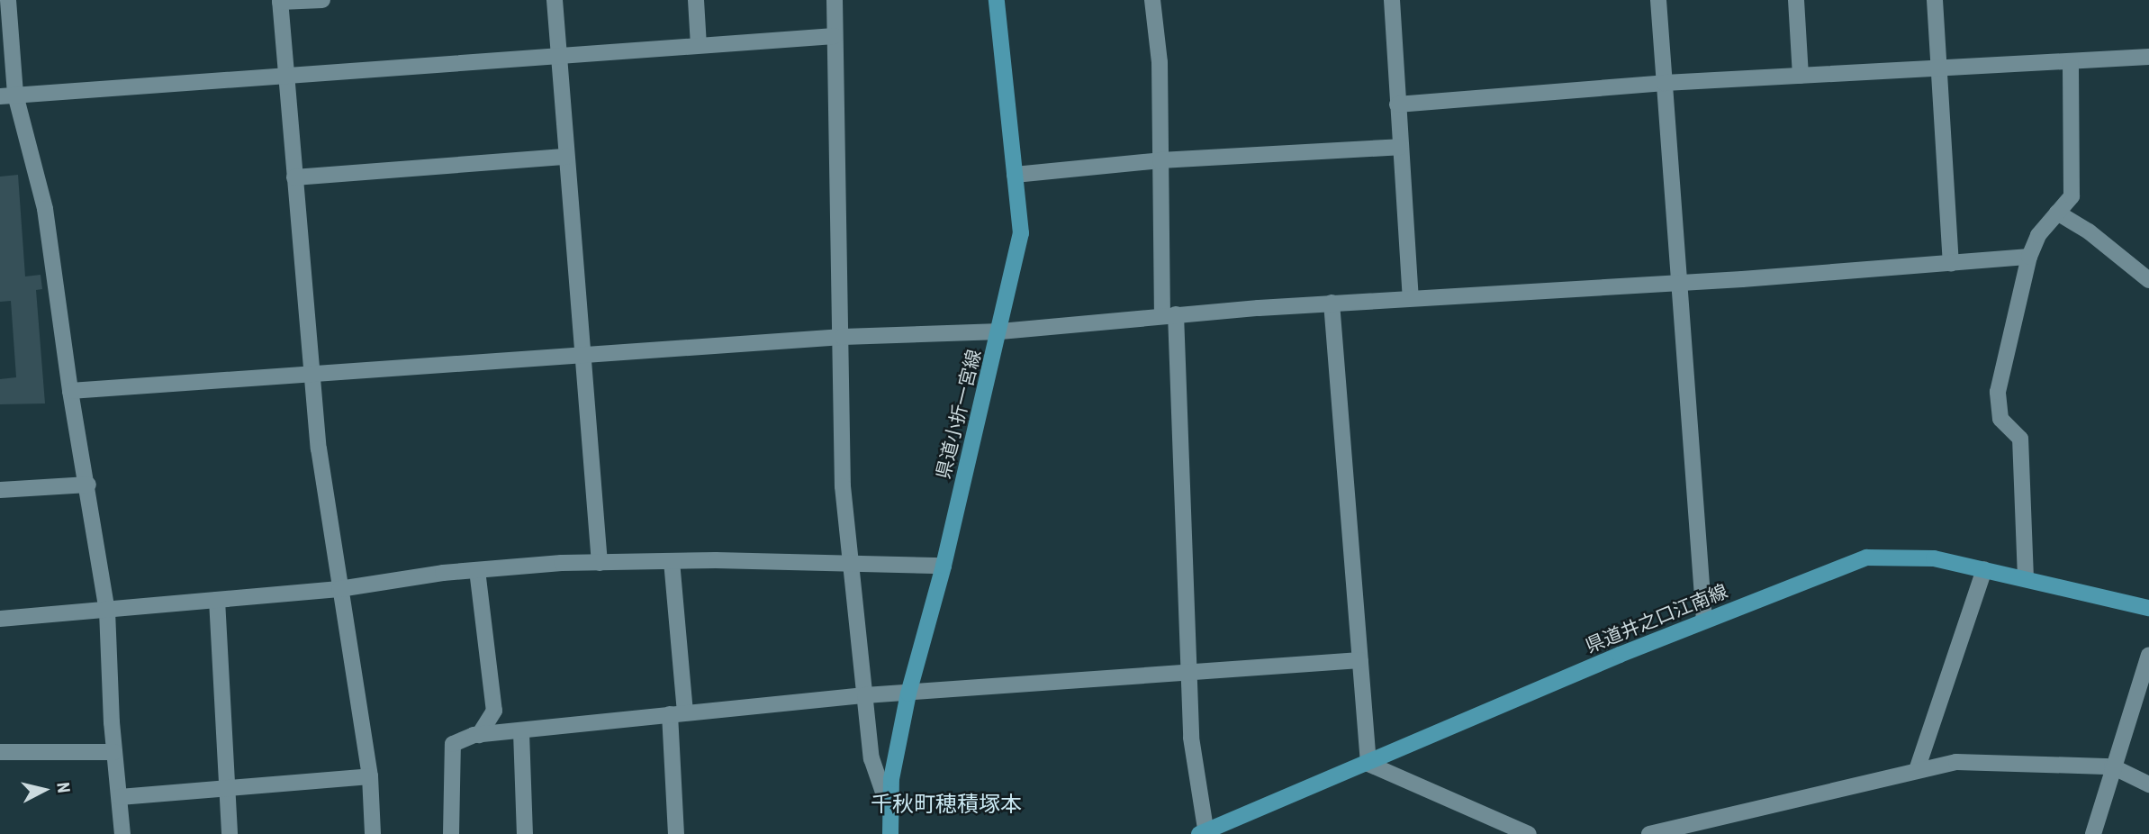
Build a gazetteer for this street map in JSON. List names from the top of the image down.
{
  "streets": {
    "main road": ["県道小折一宮線", "県道井之口江南線"]
  },
  "districts": ["千秋町穂積塚本"],
  "north": "right"
}
